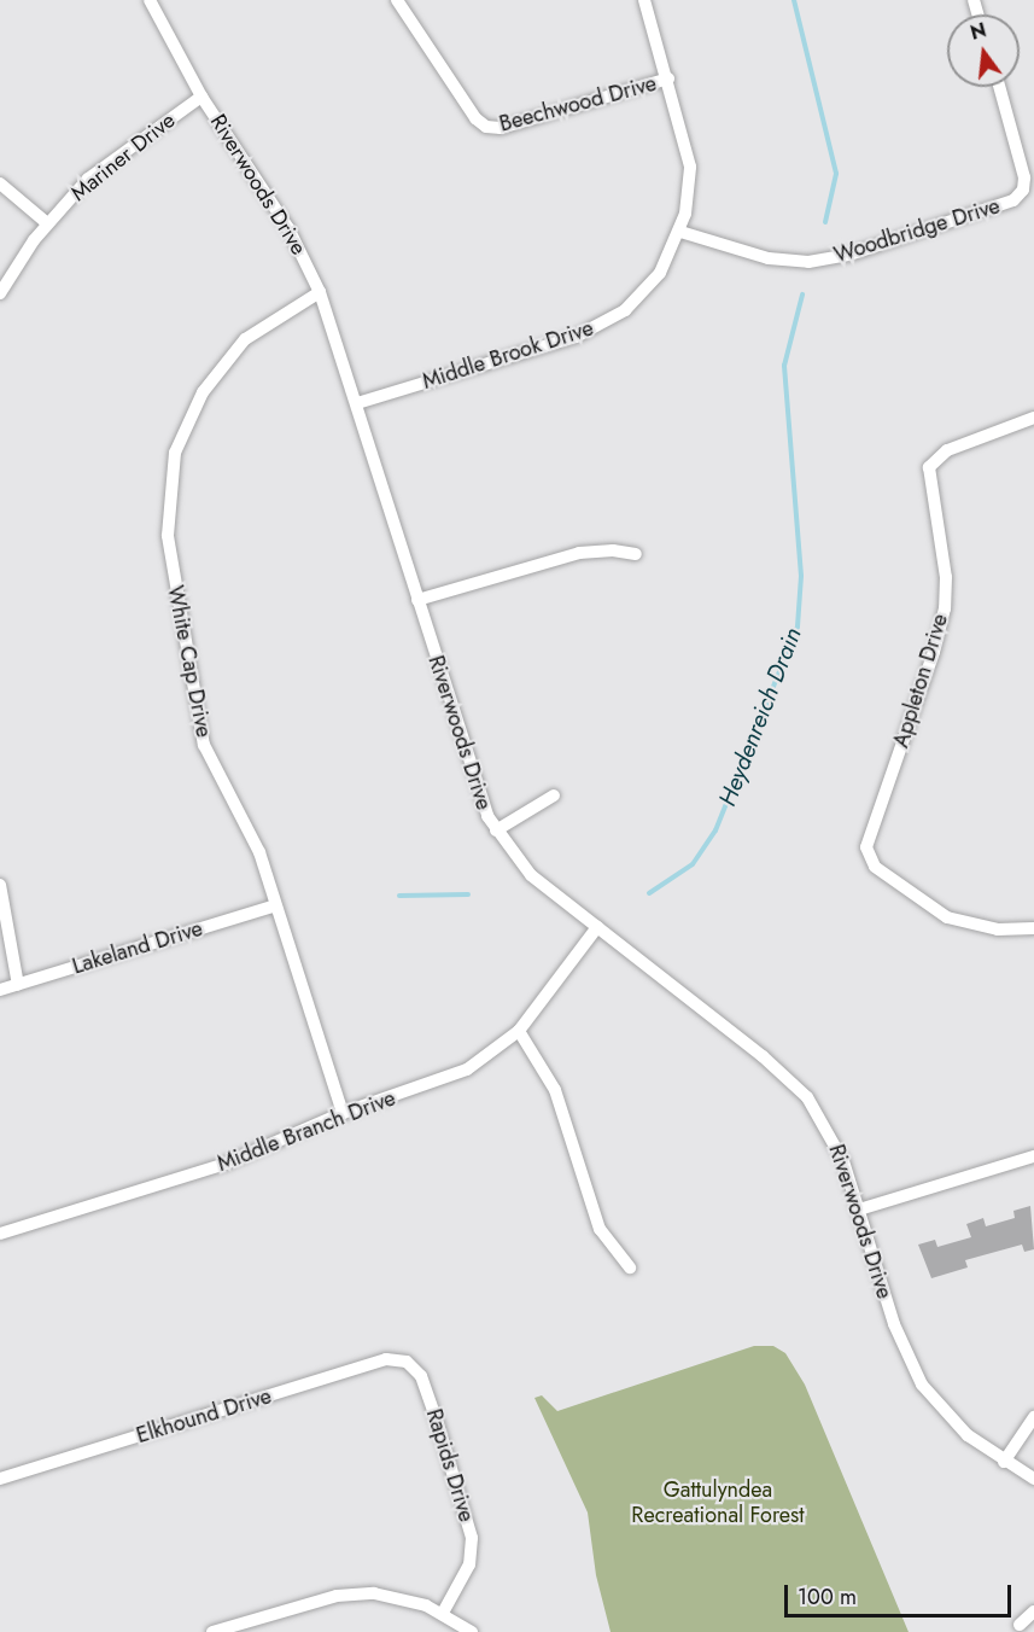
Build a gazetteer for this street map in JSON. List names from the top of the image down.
{
  "streets": {
    "street": [
      "Beechwood Drive",
      "Mariner Drive",
      "Riverwoods Drive",
      "Woodbridge Drive",
      "Middle Brook Drive",
      "White Cap Drive",
      "Appleton Drive",
      "Lakeland Drive",
      "Middle Branch Drive",
      "Elkhound Drive",
      "Rapids Drive"
    ]
  },
  "crossings": [
    ["Beechwood Drive", "Middle Brook Drive"],
    ["Mariner Drive", "Riverwoods Drive"],
    ["Riverwoods Drive", "Middle Brook Drive"],
    ["Riverwoods Drive", "White Cap Drive"],
    ["Riverwoods Drive", "Middle Branch Drive"],
    ["Woodbridge Drive", "Middle Brook Drive"],
    ["White Cap Drive", "Lakeland Drive"],
    ["White Cap Drive", "Middle Branch Drive"],
    ["Elkhound Drive", "Rapids Drive"]
  ],
  "water": ["Heydenreich Drain"],
  "parks": ["Gattulyndea Recreational Forest"],
  "scale_bar": "100 m",
  "north": "top"
}
